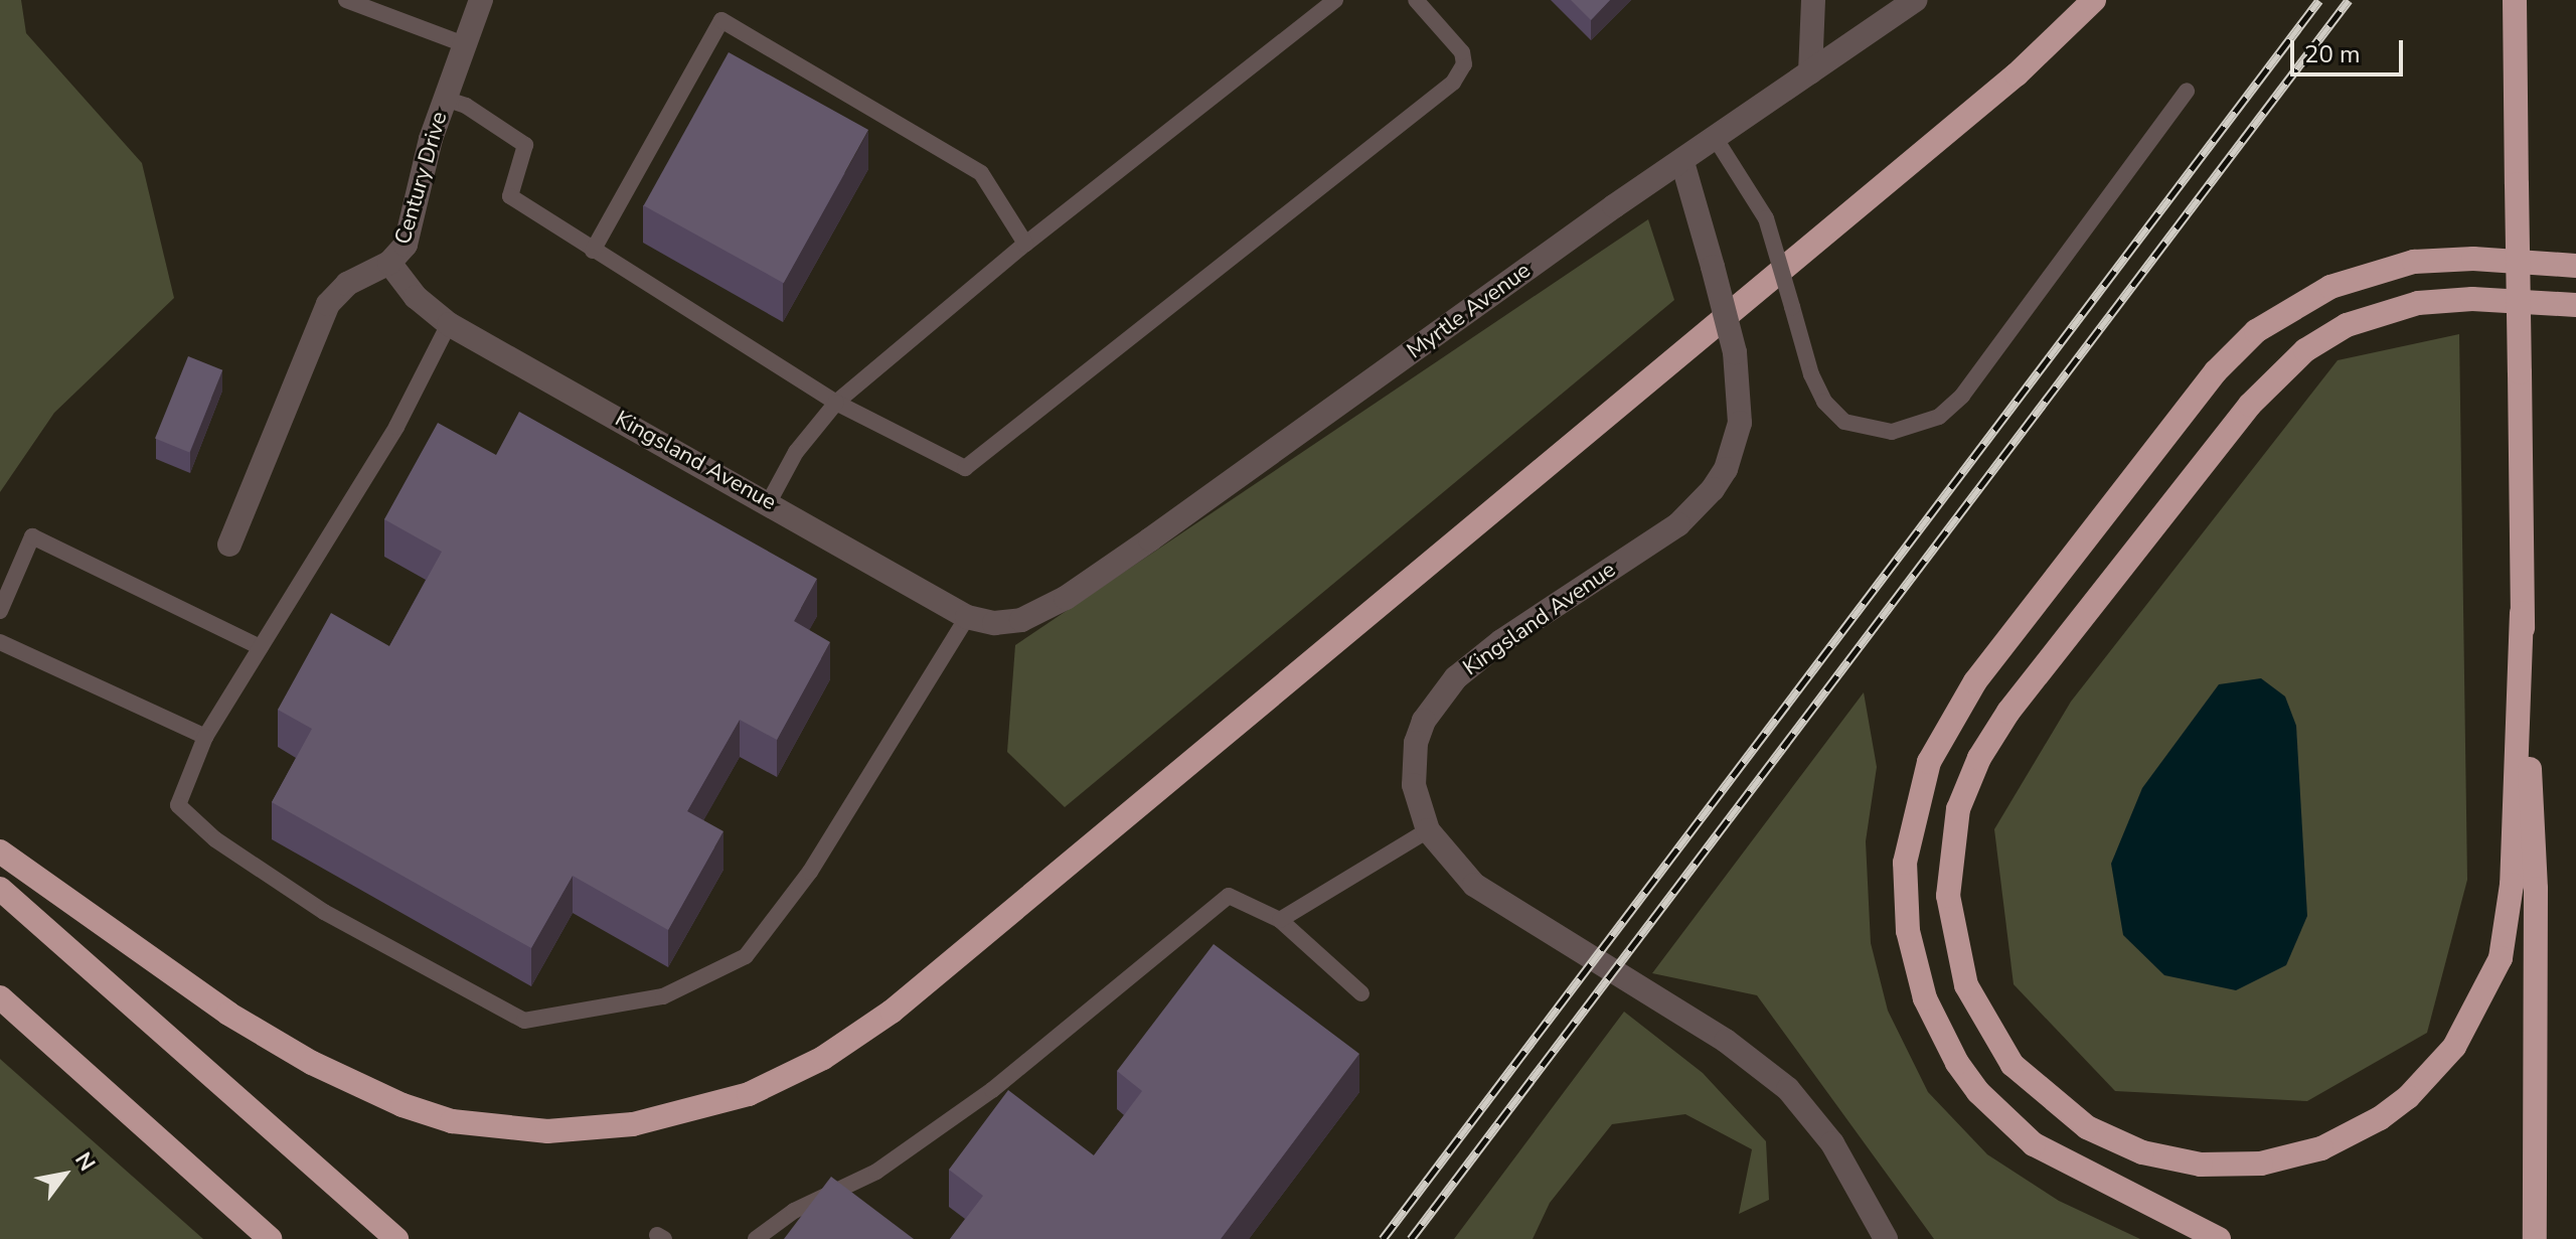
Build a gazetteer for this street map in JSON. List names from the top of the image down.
{
  "streets": {
    "street": ["Century Drive", "Myrtle Avenue", "Kingsland Avenue"]
  },
  "crossings": [
    ["Century Drive", "Kingsland Avenue"],
    ["Myrtle Avenue", "Kingsland Avenue"]
  ],
  "scale_bar": "20 m",
  "north": "top right"
}
